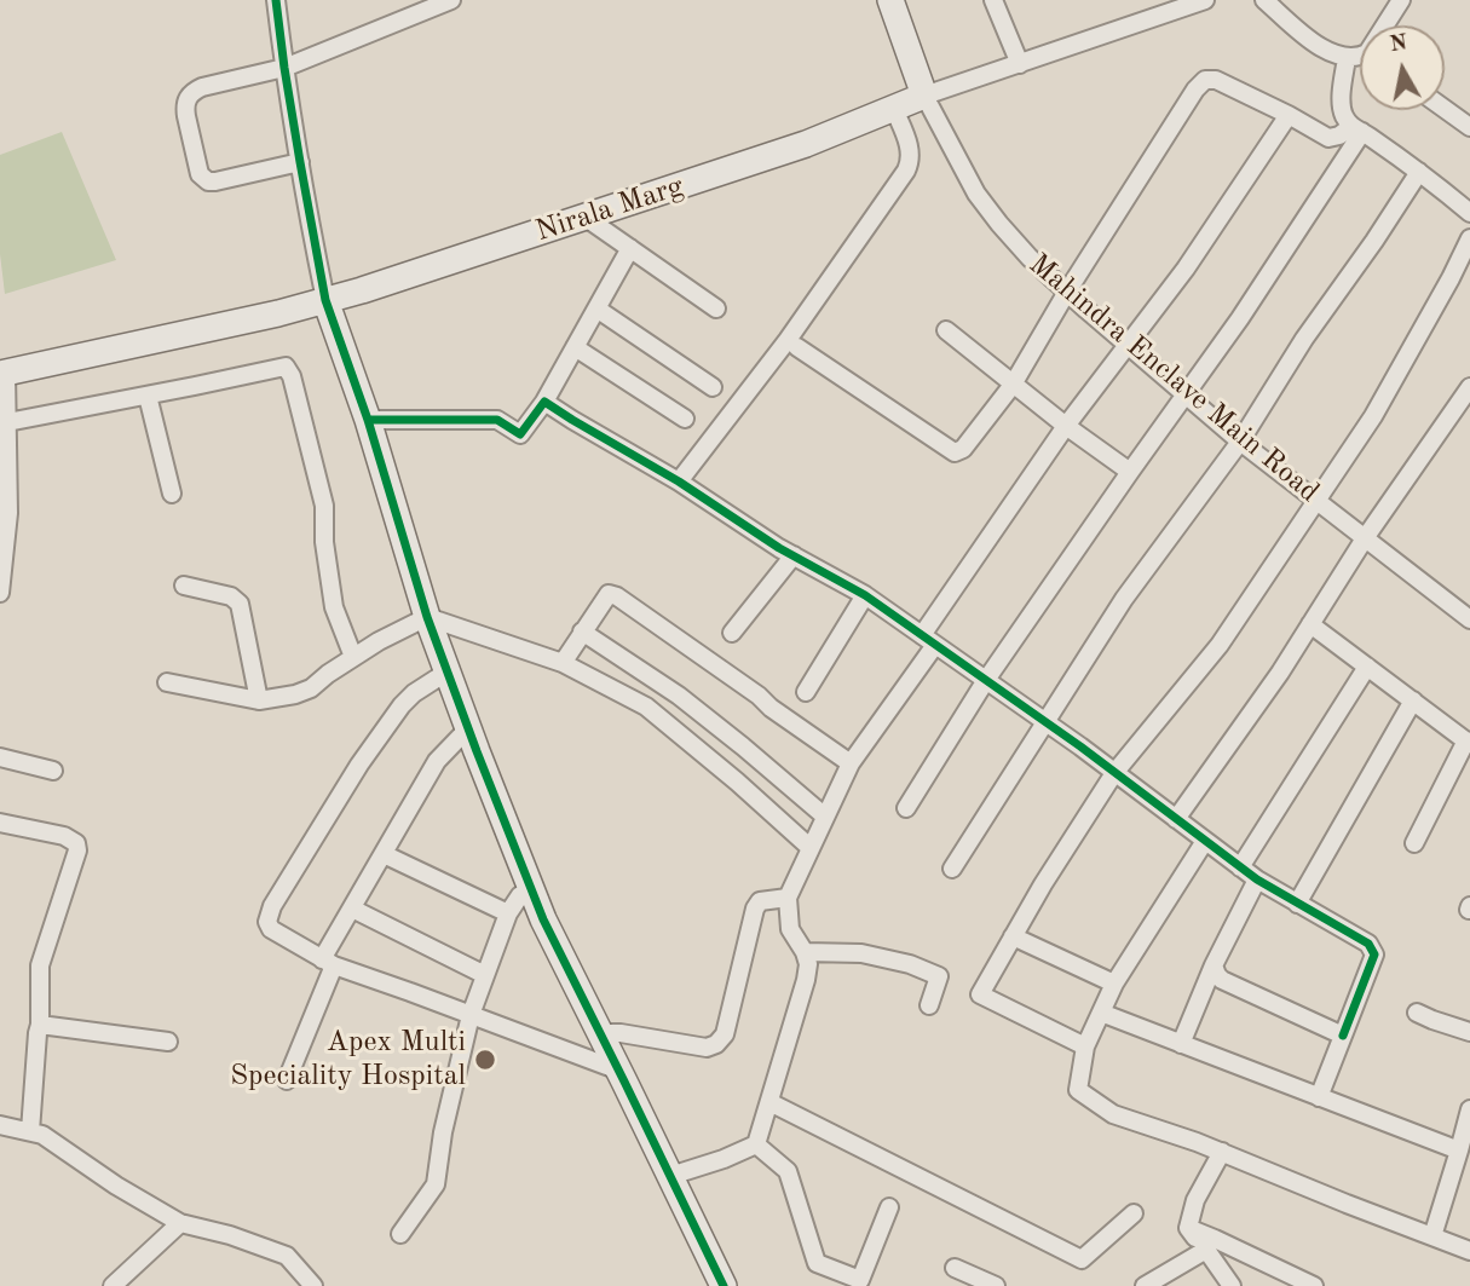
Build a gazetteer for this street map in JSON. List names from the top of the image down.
{
  "streets": {
    "street": ["Nirala Marg", "Mahindra Enclave Main Road"]
  },
  "crossings": [
    ["Nirala Marg", "Mahindra Enclave Main Road"]
  ],
  "places": ["Apex Multi Speciality Hospital"],
  "north": "top"
}
